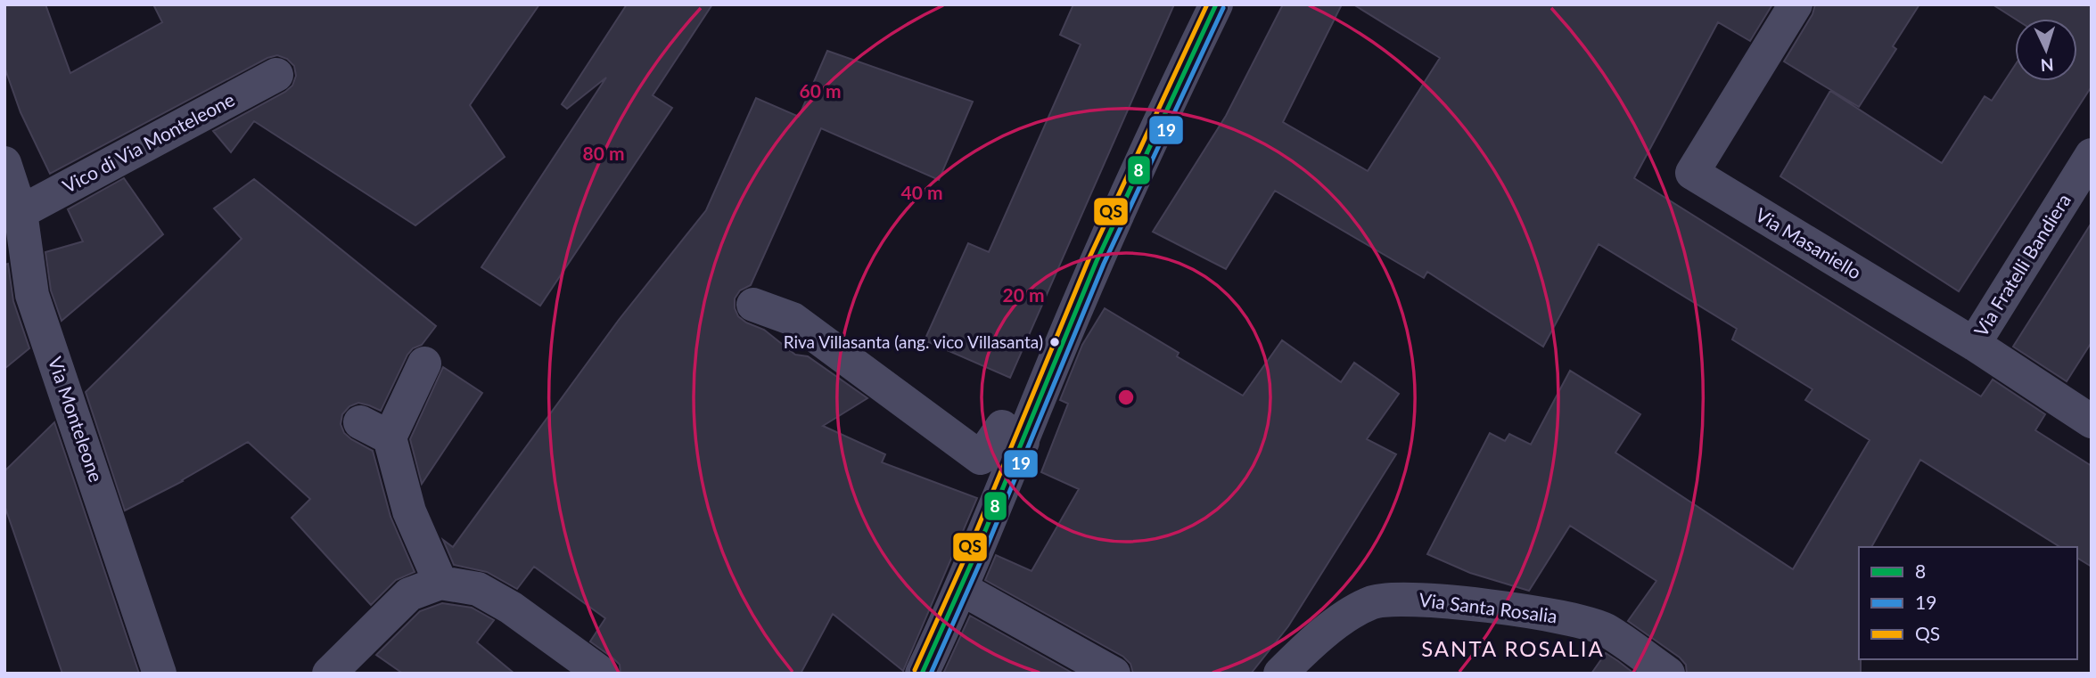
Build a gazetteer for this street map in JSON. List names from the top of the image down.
{
  "streets": {
    "street": [
      "Vico di Via Monteleone",
      "Via Masaniello",
      "Via Fratelli Bandiera",
      "Via Monteleone",
      "Via Santa Rosalia"
    ]
  },
  "crossings": [
    ["Vico di Via Monteleone", "Via Monteleone"],
    ["Via Masaniello", "Via Fratelli Bandiera"]
  ],
  "districts": ["SANTA ROSALIA"],
  "places": ["Riva Villasanta (ang. vico Villasanta)"],
  "lines": ["transit line 8", "transit line QS", "transit line 19"],
  "legend": ["8", "19", "QS"],
  "north": "bottom",
  "rings": [
    "60 m",
    "80 m",
    "40 m",
    "20 m"
  ]
}
